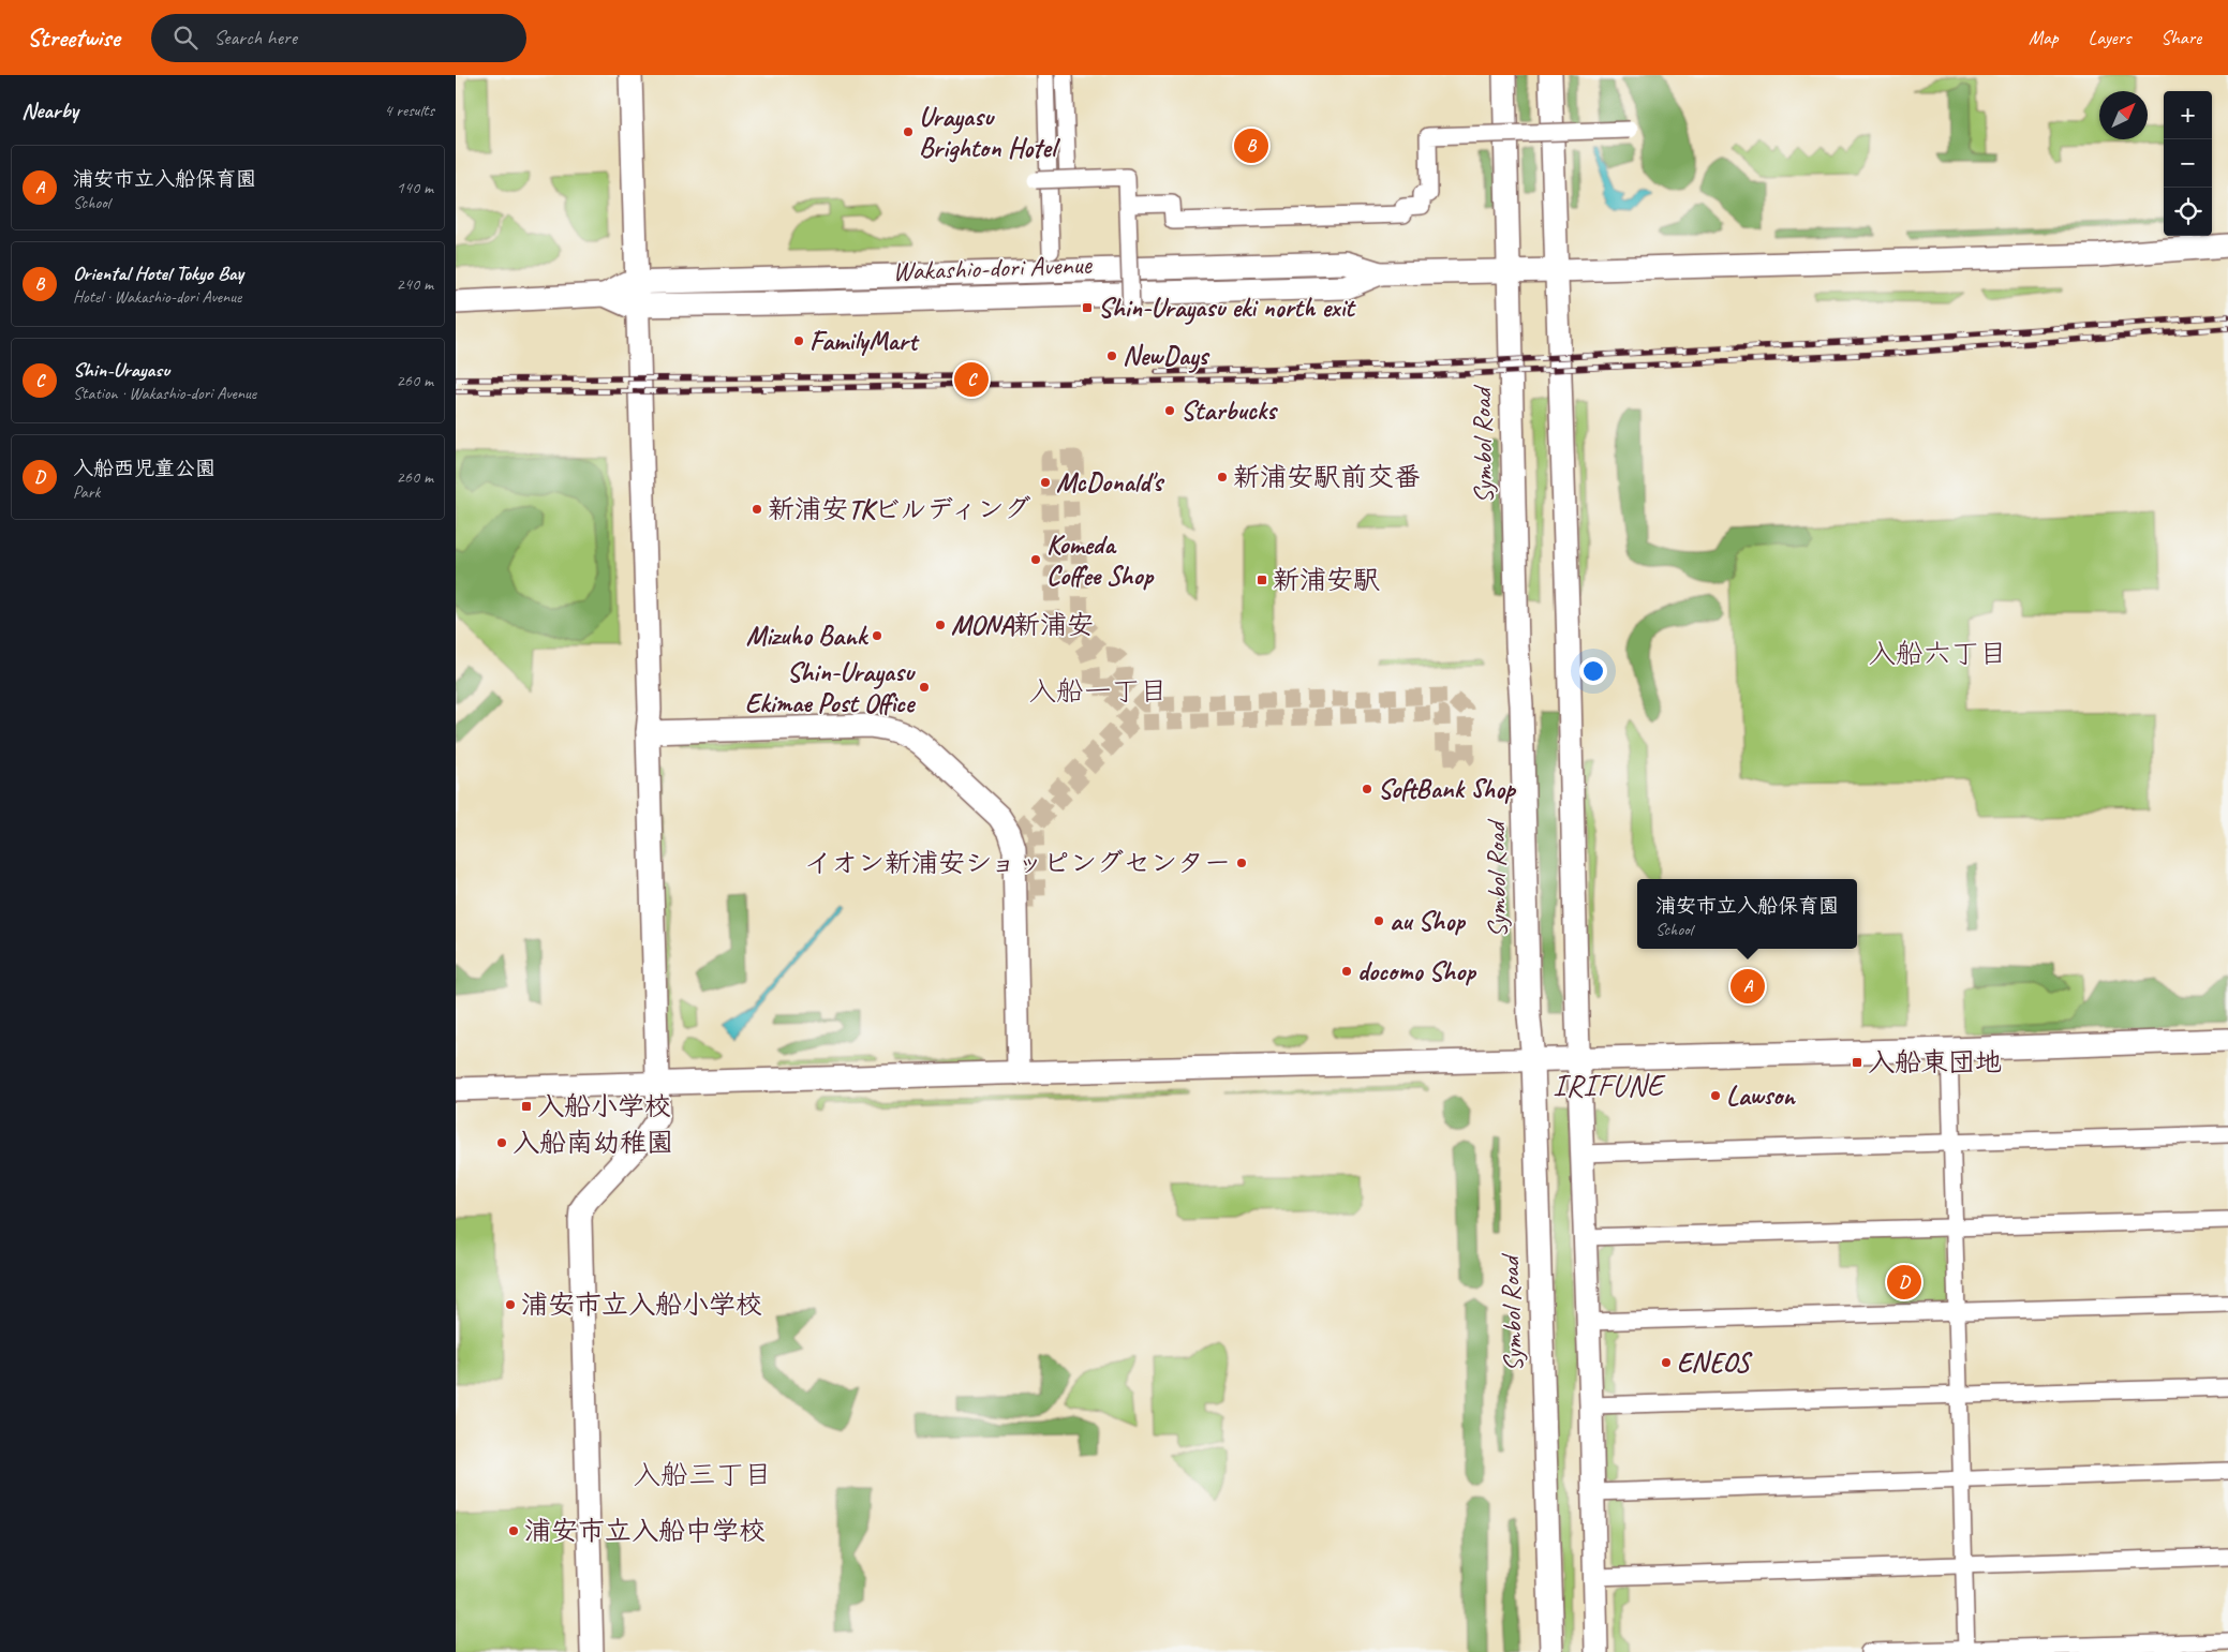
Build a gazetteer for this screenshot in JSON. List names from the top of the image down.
{
  "streets": {
    "street": ["Wakashio-dori Avenue", "Symbol Road"]
  },
  "crossings": [
    ["Wakashio-dori Avenue", "Symbol Road"]
  ],
  "districts": [
    "入船六丁目",
    "入船一丁目",
    "IRIFUNE",
    "入船三丁目"
  ],
  "places": {
    "other": [
      "Urayasu Brighton Hotel",
      "FamilyMart",
      "NewDays",
      "Starbucks",
      "新浦安駅前交番",
      "McDonald's",
      "新浦安TKビルディング",
      "Komeda Coffee Shop",
      "MONA新浦安",
      "Mizuho Bank",
      "Shin-Urayasu Ekimae Post Office",
      "SoftBank Shop",
      "イオン新浦安ショッピングセンター",
      "au Shop",
      "docomo Shop",
      "Lawson",
      "入船南幼稚園",
      "浦安市立入船小学校",
      "ENEOS",
      "浦安市立入船中学校"
    ],
    "transit": [
      "Shin-Urayasu eki north exit",
      "新浦安駅",
      "入船東団地",
      "入船小学校"
    ]
  },
  "north": "top right",
  "page": {
    "header": "Streetwise",
    "search": "Search here",
    "nav": ["Map", "Layers", "Share"],
    "heading": ["Nearby", "4 results"],
    "map_buttons": ["+", "−"],
    "pins": [
      "B",
      "C",
      "A",
      "D"
    ],
    "list": [
      {
        "mark": "A",
        "name": "浦安市立入船保育園",
        "note": "School",
        "value": "140 m"
      },
      {
        "mark": "B",
        "name": "Oriental Hotel Tokyo Bay",
        "note": "Hotel · Wakashio-dori Avenue",
        "value": "240 m"
      },
      {
        "mark": "C",
        "name": "Shin-Urayasu",
        "note": "Station · Wakashio-dori Avenue",
        "value": "260 m"
      },
      {
        "mark": "D",
        "name": "入船西児童公園",
        "note": "Park",
        "value": "260 m"
      }
    ],
    "popup": ["浦安市立入船保育園", "School"]
  }
}
